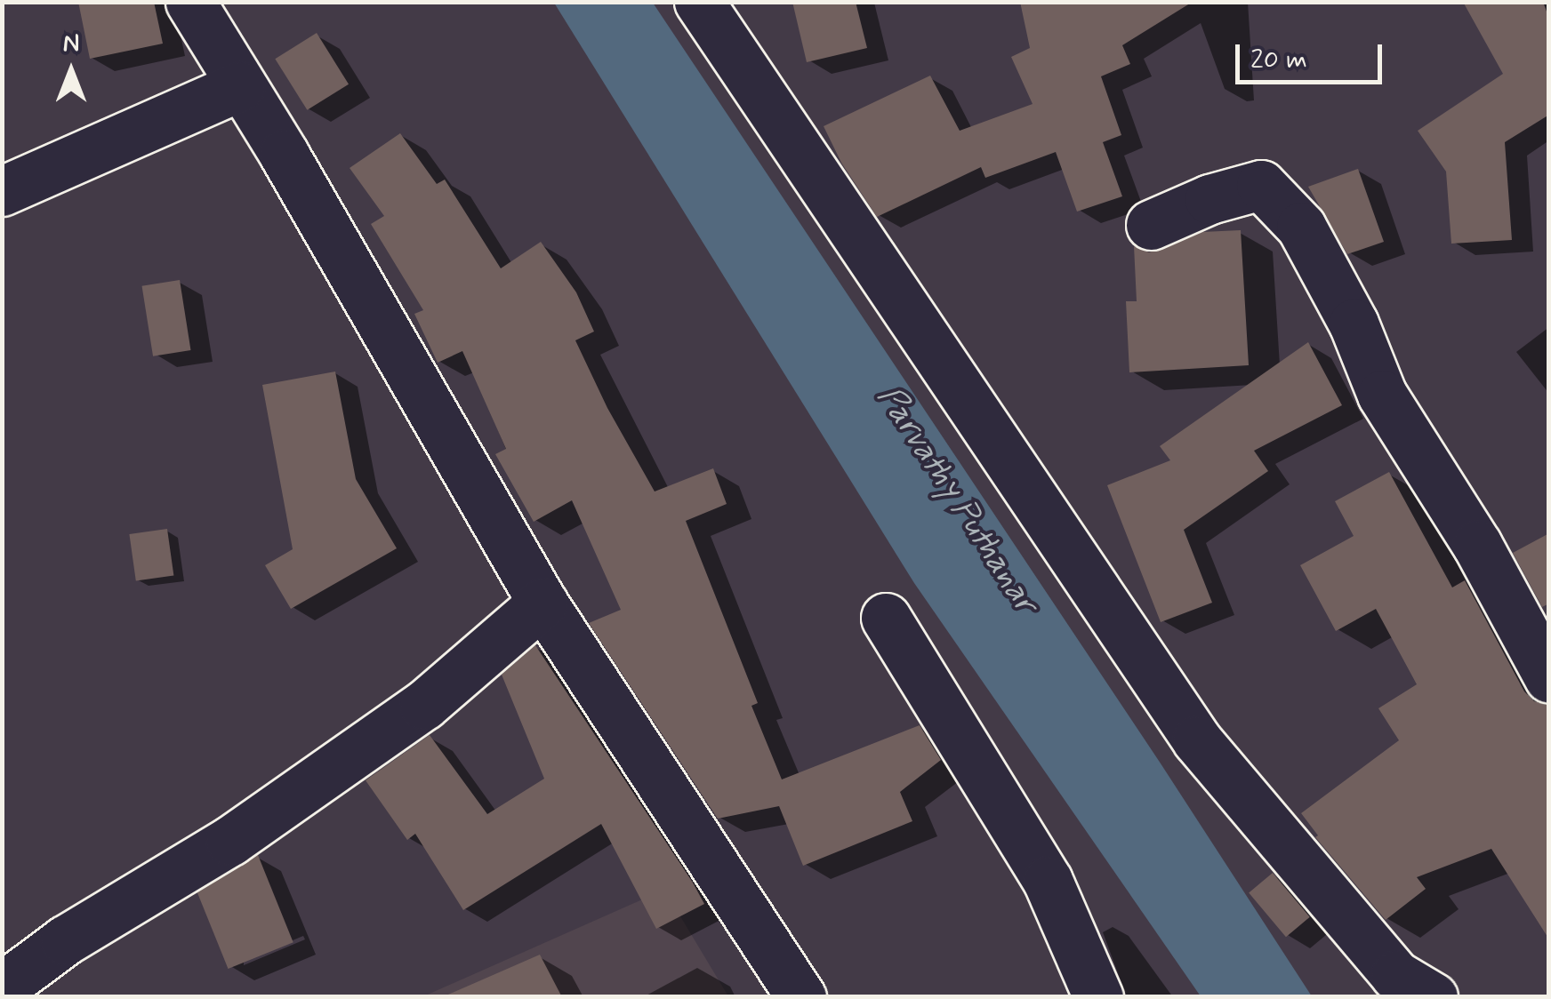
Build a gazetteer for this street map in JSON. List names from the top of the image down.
{
  "water": ["Parvathy Puthanar"],
  "scale_bar": "20 m",
  "north": "top"
}
